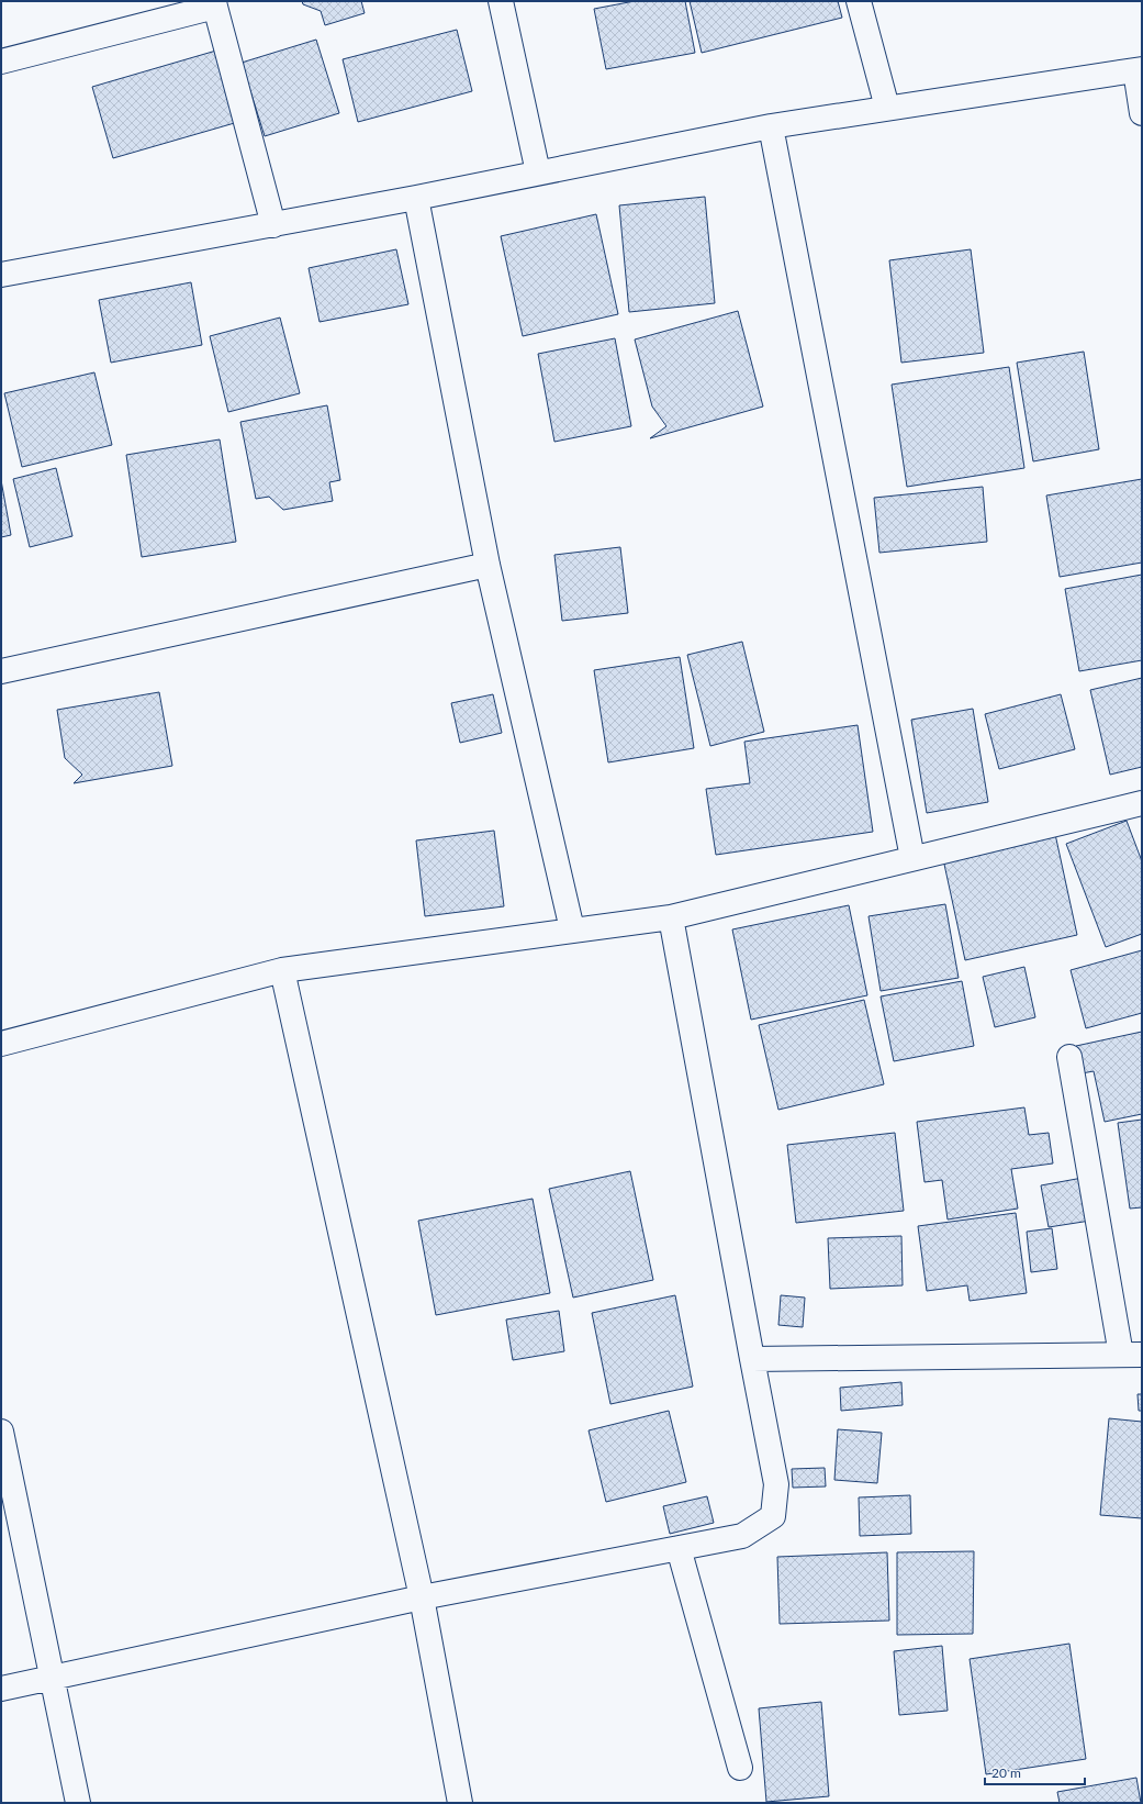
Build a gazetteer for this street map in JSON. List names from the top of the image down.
{
  "scale_bar": "20 m"
}
